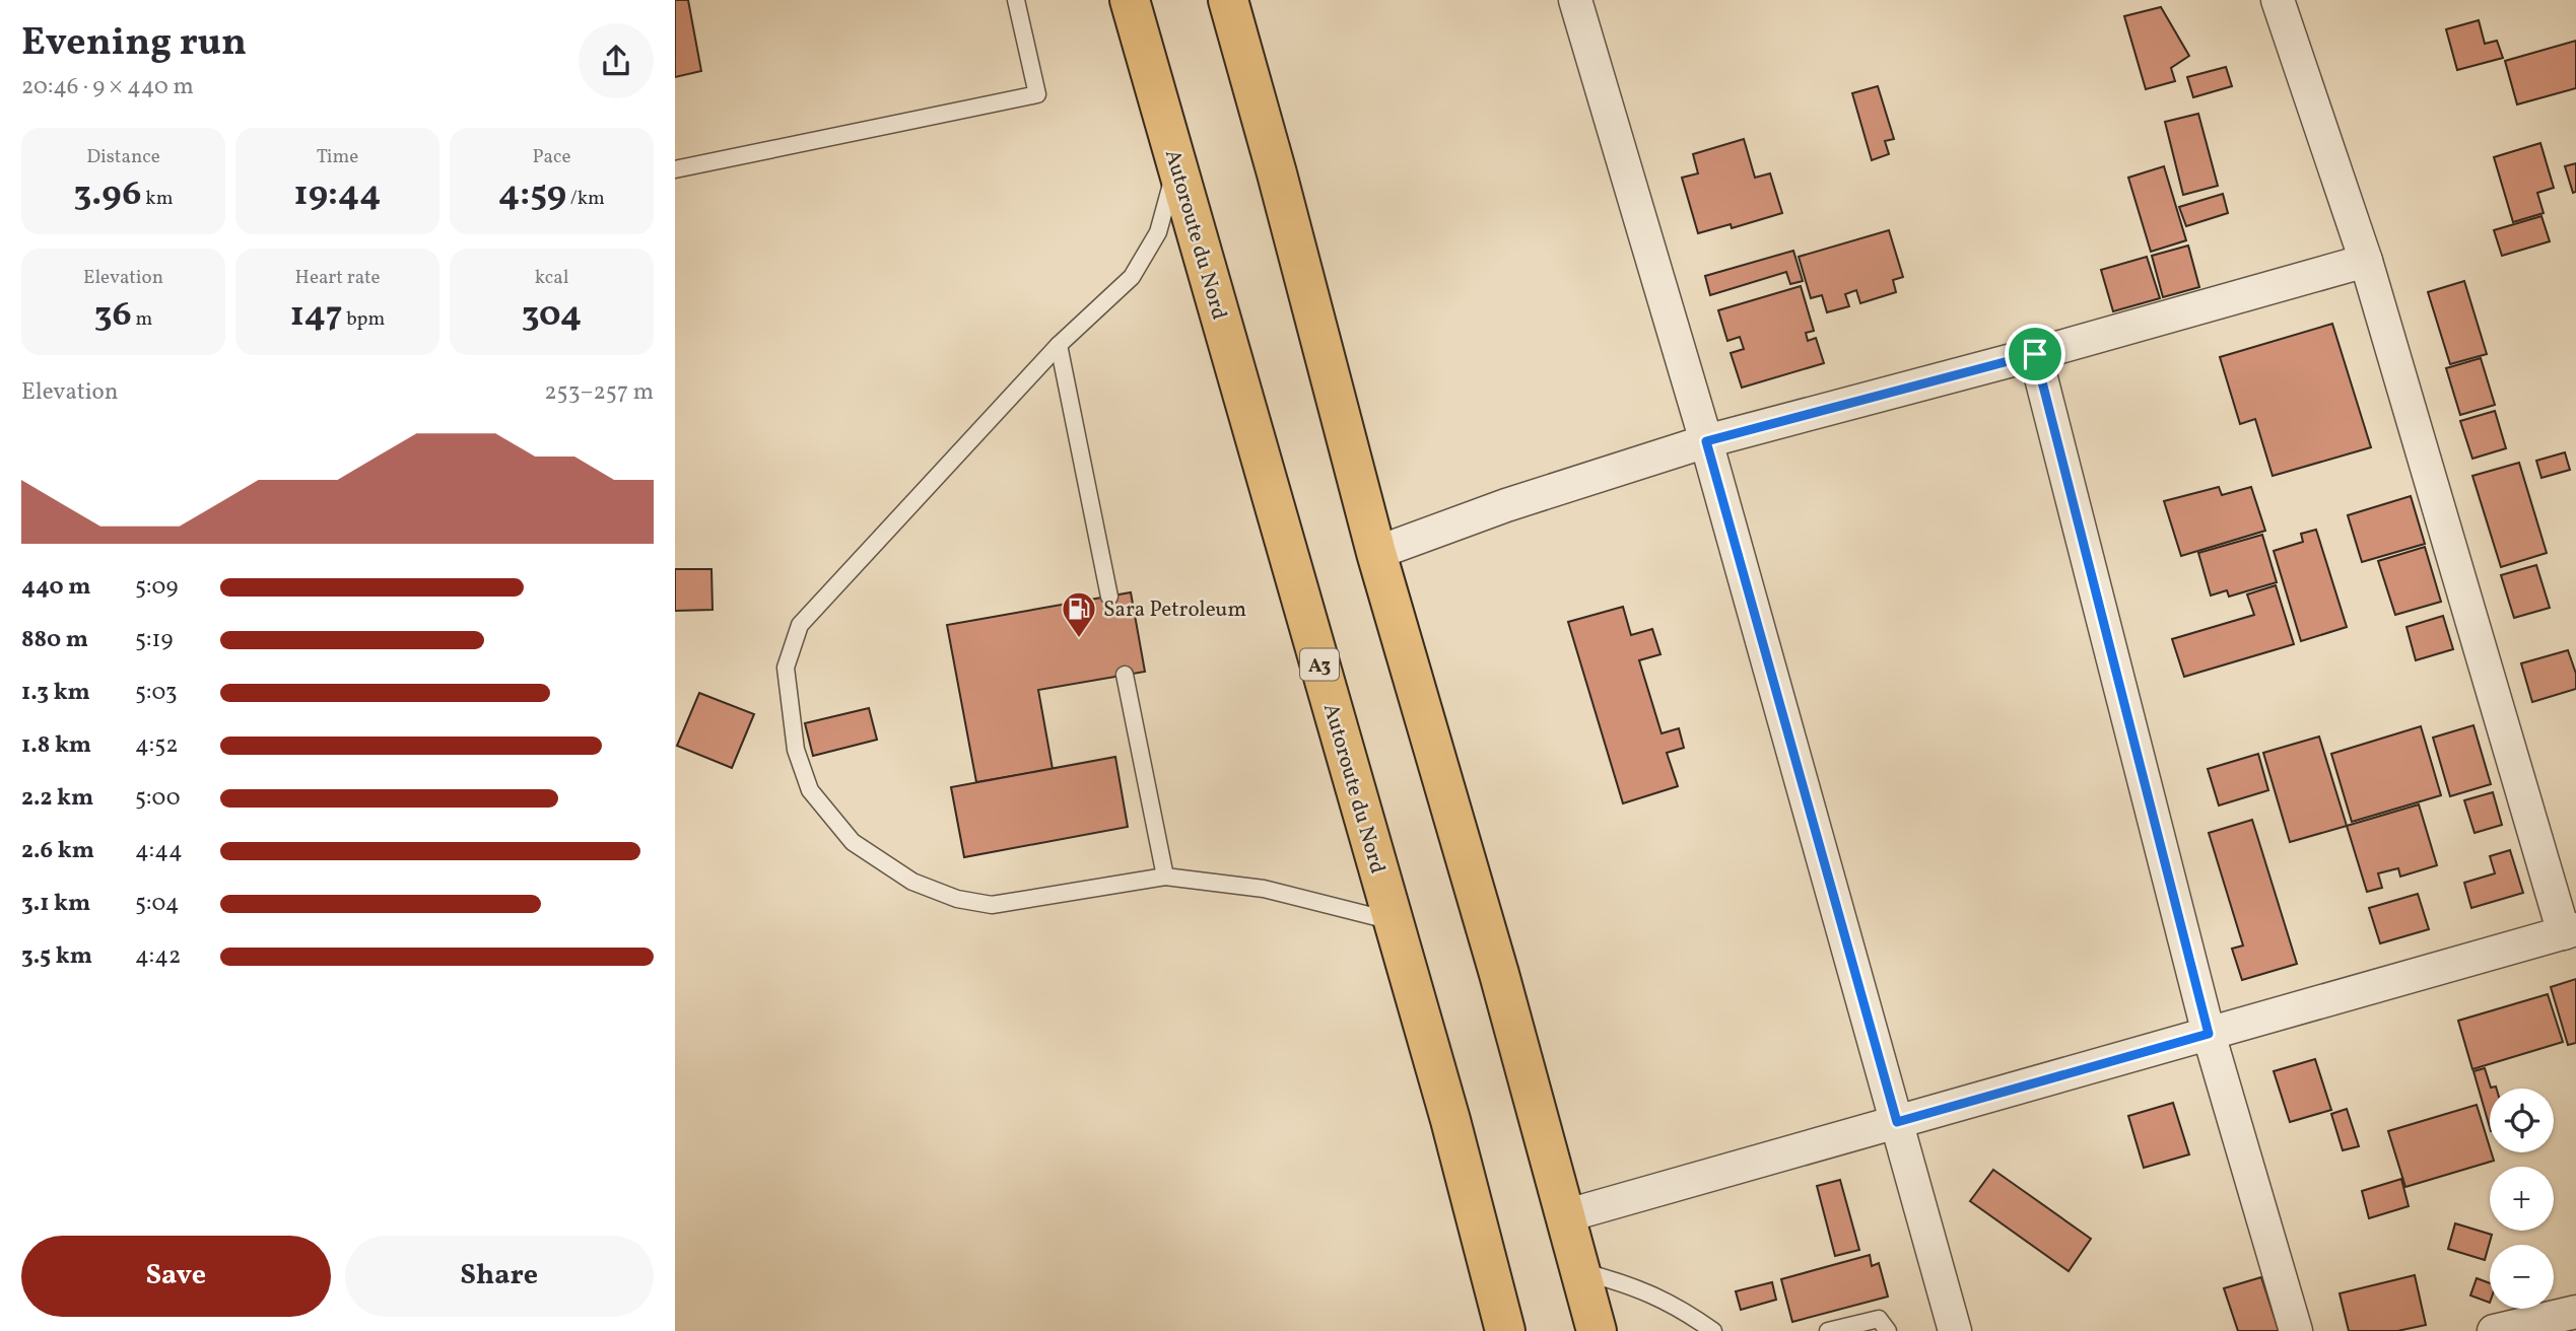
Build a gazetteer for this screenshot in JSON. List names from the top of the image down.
{
  "streets": {
    "highway": ["Autoroute du Nord", "A3"]
  },
  "places": {
    "fuel station": ["Sara Petroleum"]
  },
  "page": {
    "heading": ["Evening run", "20:46 · 9 × 440 m"],
    "stats": [
      ["Distance", "3.96 km"],
      ["Time", "19:44"],
      ["Pace", "4:59 /km"],
      ["Elevation", "36 m"],
      ["Heart rate", "147 bpm"],
      ["kcal", "304"]
    ],
    "chart": ["Elevation", "253–257 m"],
    "list": [
      {
        "name": "440 m",
        "note": "5:09"
      },
      {
        "name": "880 m",
        "note": "5:19"
      },
      {
        "name": "1.3 km",
        "note": "5:03"
      },
      {
        "name": "1.8 km",
        "note": "4:52"
      },
      {
        "name": "2.2 km",
        "note": "5:00"
      },
      {
        "name": "2.6 km",
        "note": "4:44"
      },
      {
        "name": "3.1 km",
        "note": "5:04"
      },
      {
        "name": "3.5 km",
        "note": "4:42"
      }
    ],
    "map_buttons": ["+", "−"],
    "buttons": ["Save", "Share"]
  }
}
